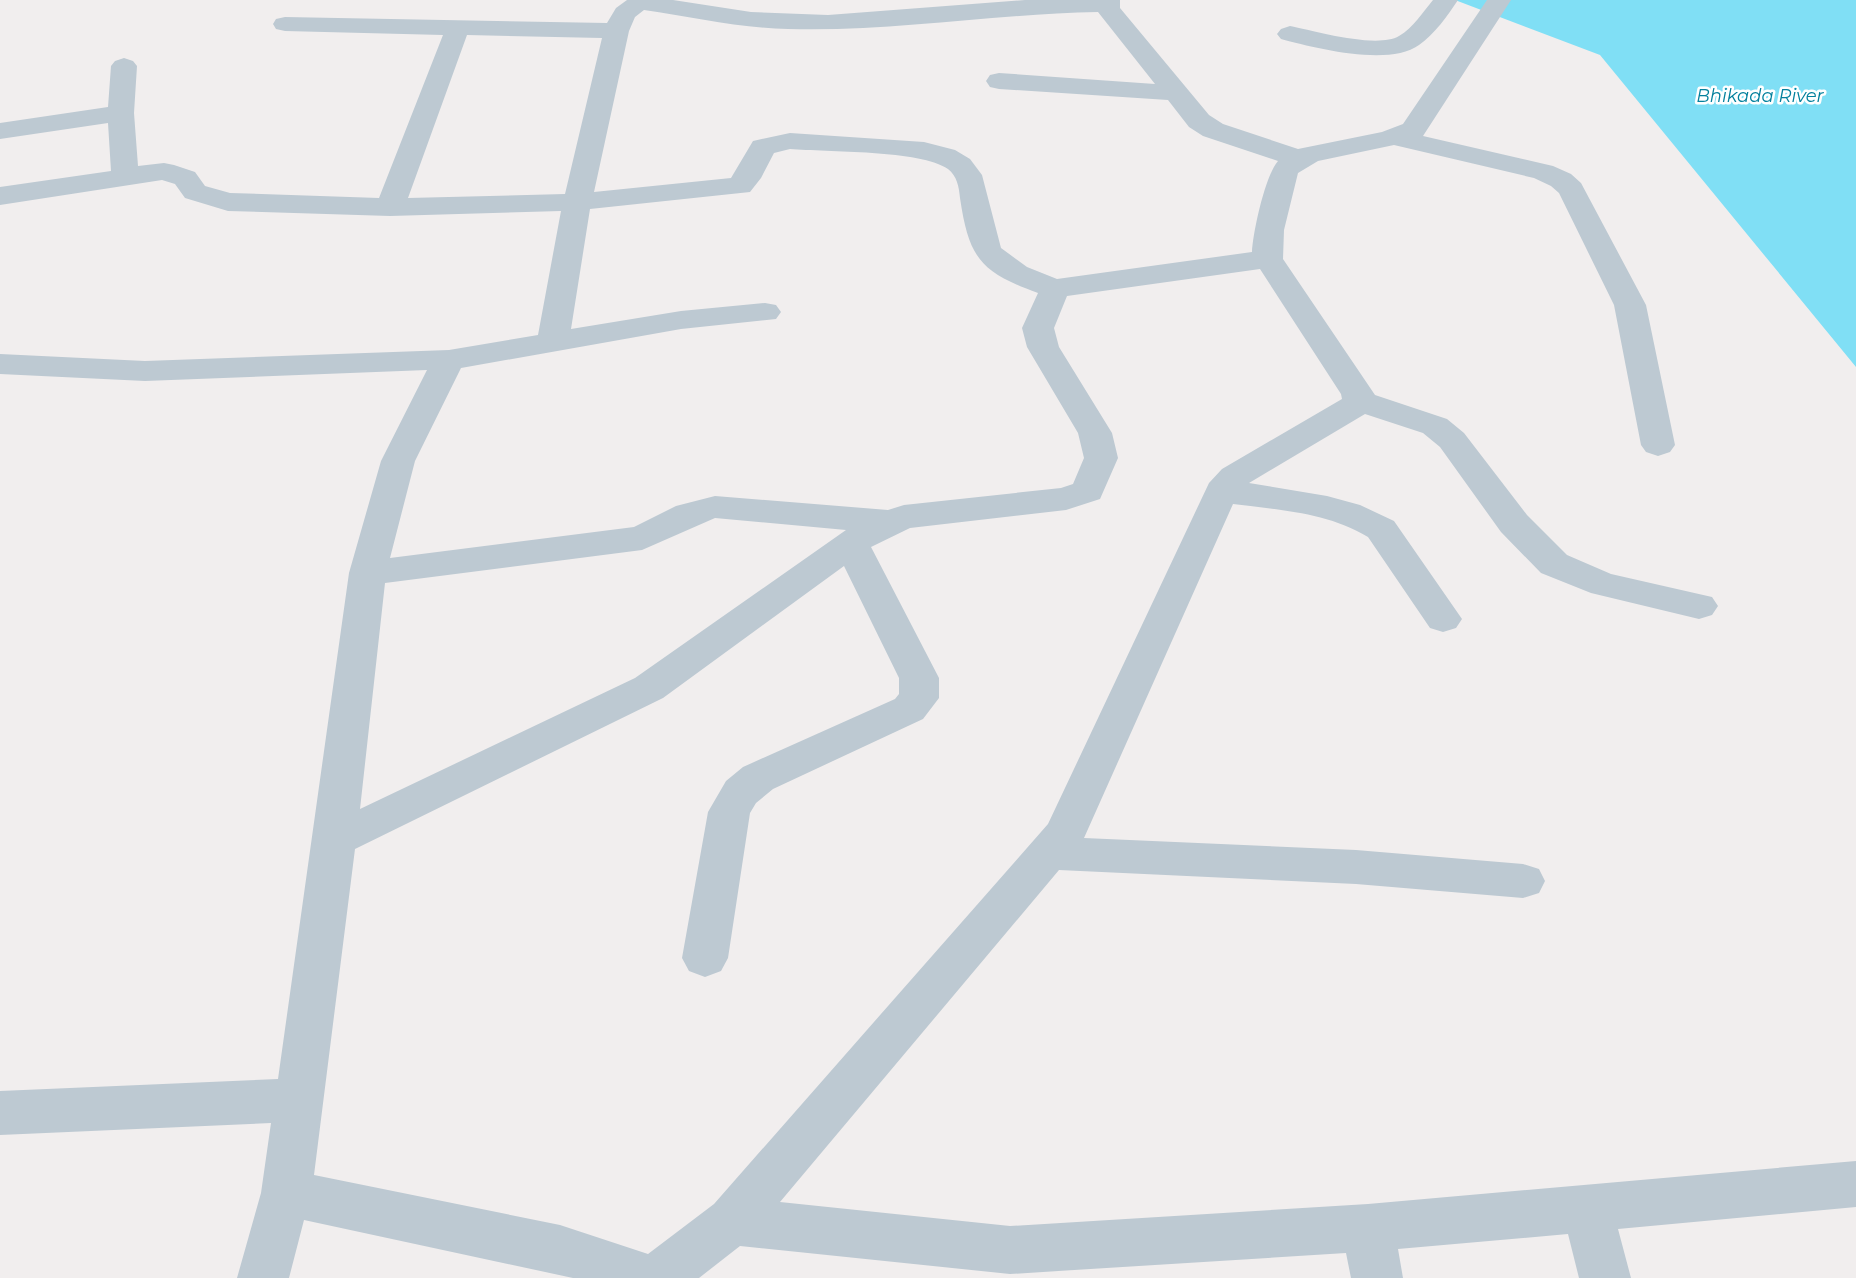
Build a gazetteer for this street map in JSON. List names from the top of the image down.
{
  "water": ["Bhikada River"]
}
